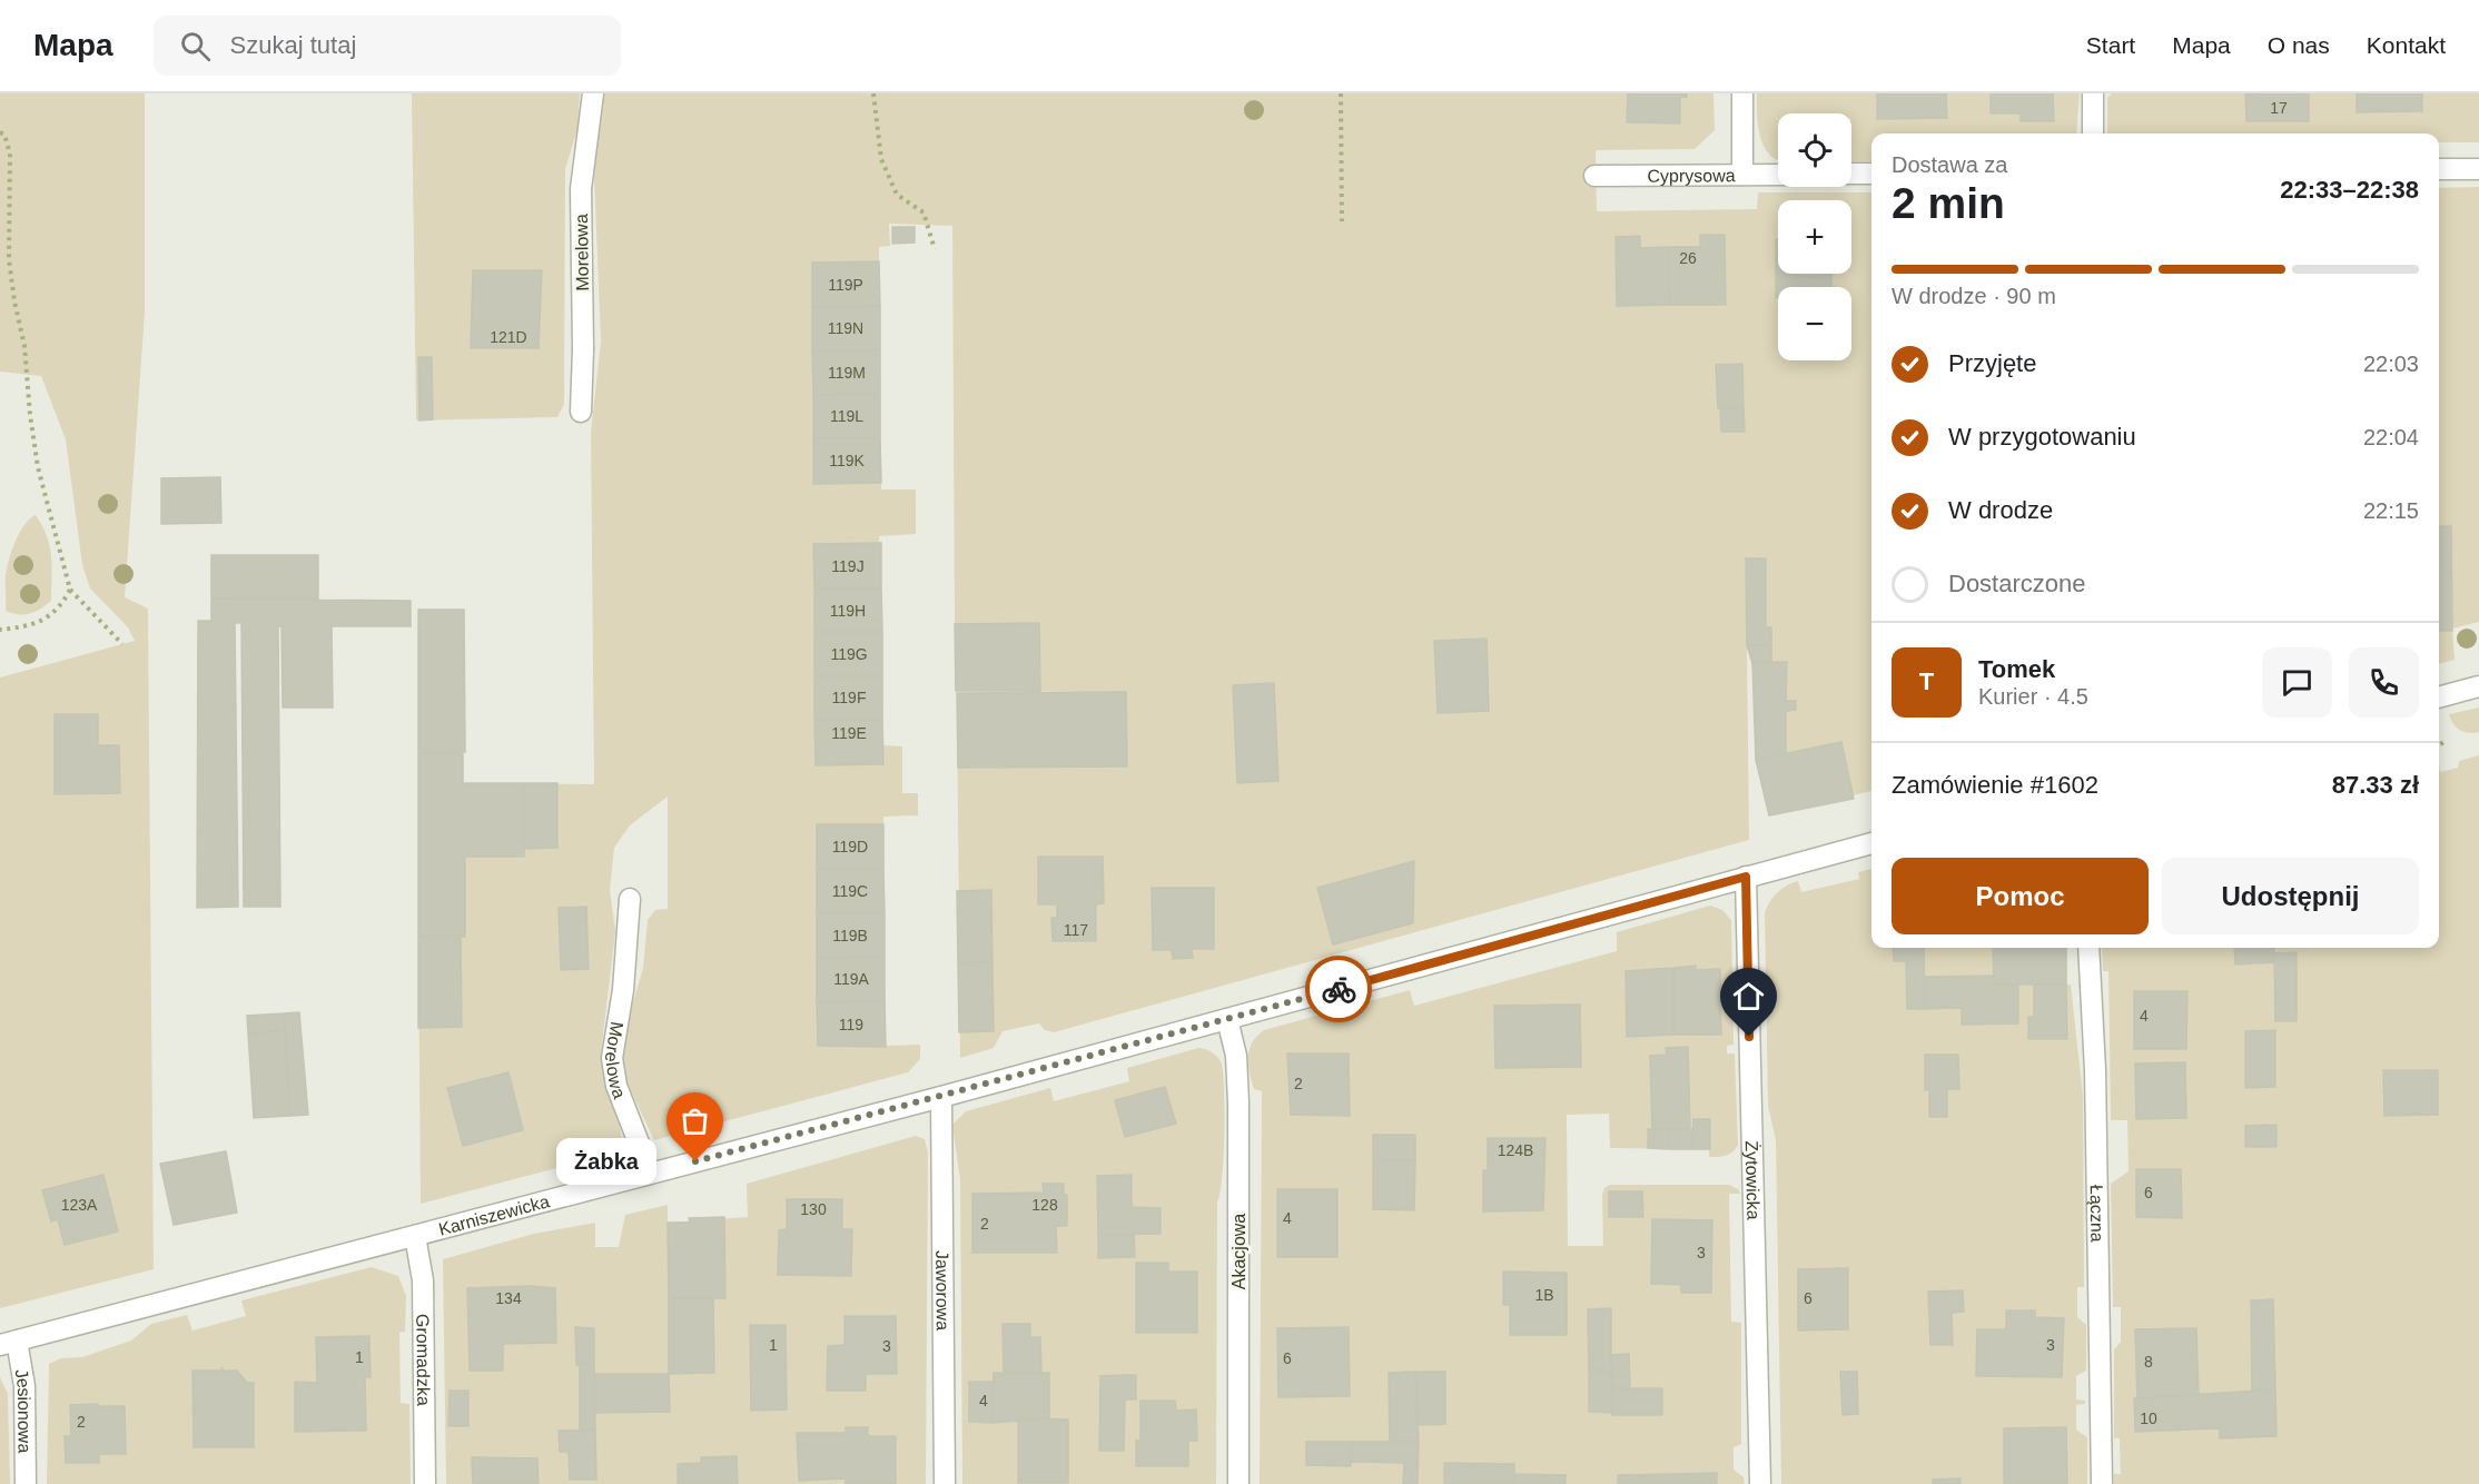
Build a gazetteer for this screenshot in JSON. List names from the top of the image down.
{
  "streets": {
    "street": [
      "Cyprysowa",
      "Morelowa",
      "Żytowicka",
      "Łączna",
      "Karniszewicka",
      "Akacjowa",
      "Jaworowa",
      "Gromadzka",
      "Jesionowa"
    ]
  },
  "crossings": [
    ["Morelowa", "Karniszewicka"],
    ["Żytowicka", "Karniszewicka"],
    ["Karniszewicka", "Akacjowa"],
    ["Karniszewicka", "Jaworowa"],
    ["Karniszewicka", "Gromadzka"],
    ["Karniszewicka", "Jesionowa"]
  ],
  "places": ["Żabka"],
  "house_numbers": [
    "17",
    "26",
    "119P",
    "119N",
    "121D",
    "119M",
    "119L",
    "119K",
    "119J",
    "119H",
    "119G",
    "119F",
    "119E",
    "119D",
    "119C",
    "117",
    "119B",
    "119A",
    "4",
    "119",
    "2",
    "124B",
    "6",
    "123A",
    "128",
    "130",
    "4",
    "2",
    "3",
    "1B",
    "134",
    "6",
    "1",
    "3",
    "3",
    "1",
    "6",
    "8",
    "4",
    "10",
    "2"
  ],
  "page": {
    "header": "Mapa",
    "search": "Szukaj tutaj",
    "nav": [
      "Start",
      "Mapa",
      "O nas",
      "Kontakt"
    ],
    "map_buttons": ["+", "−"],
    "heading": ["2 min", "Dostawa za", "22:33–22:38"],
    "panel": [
      "Tomek",
      "Kurier · 4.5",
      "Zamówienie #1602",
      "87.33 zł"
    ],
    "bar": "W drodze · 90 m",
    "list": [
      ["Przyjęte", "22:03"],
      ["W przygotowaniu", "22:04"],
      ["W drodze", "22:15"],
      "Dostarczone"
    ],
    "round": "T",
    "buttons": ["Pomoc", "Udostępnij"],
    "bubble": "Żabka"
  }
}
